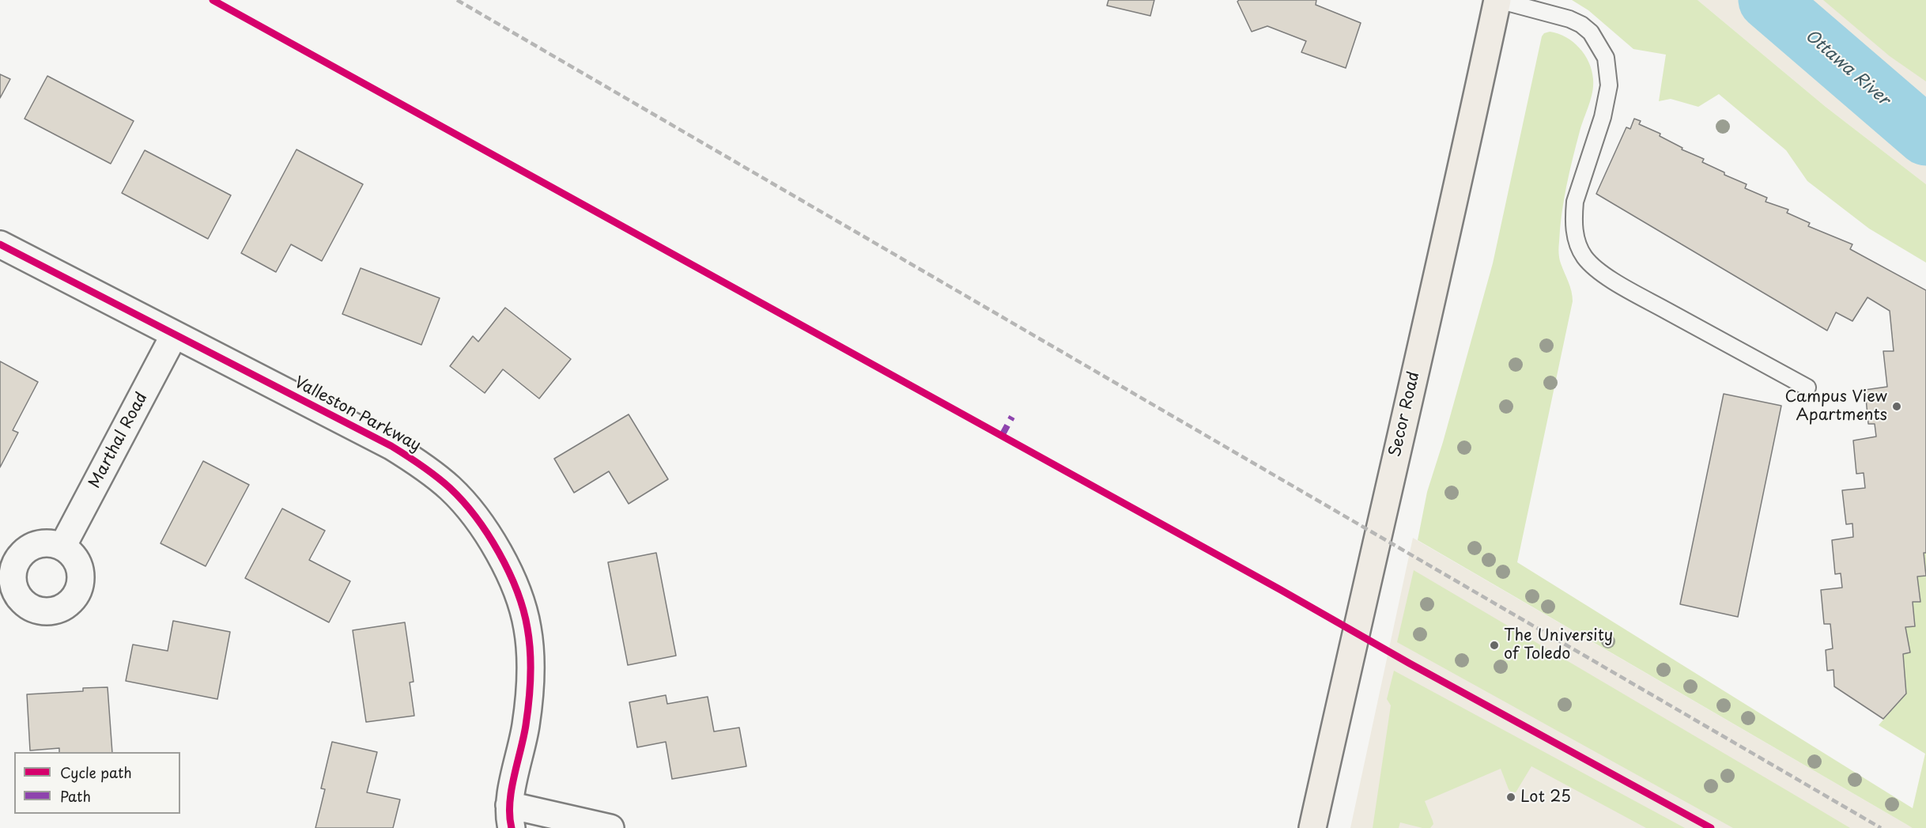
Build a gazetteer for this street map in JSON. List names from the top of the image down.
{
  "streets": {
    "main road": ["Secor Road"],
    "street": ["Valleston Parkway", "Marthal Road"]
  },
  "crossings": [
    ["Valleston Parkway", "Marthal Road"]
  ],
  "water": ["Ottawa River"],
  "places": ["Campus View Apartments", "The University of Toledo", "Lot 25"],
  "legend": ["Cycle path", "Path"]
}
